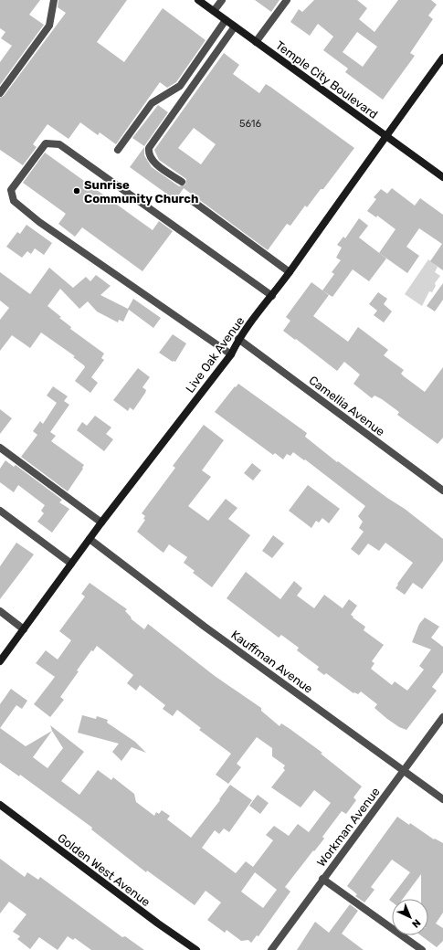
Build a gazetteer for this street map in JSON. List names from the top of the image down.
{
  "streets": {
    "street": [
      "Temple City Boulevard",
      "Live Oak Avenue",
      "Camellia Avenue",
      "Kauffman Avenue",
      "Workman Avenue",
      "Golden West Avenue"
    ]
  },
  "crossings": [
    ["Temple City Boulevard", "Live Oak Avenue"],
    ["Live Oak Avenue", "Camellia Avenue"],
    ["Live Oak Avenue", "Kauffman Avenue"],
    ["Kauffman Avenue", "Workman Avenue"]
  ],
  "places": ["Sunrise Community Church"],
  "house_numbers": ["5616"],
  "north": "bottom right"
}
